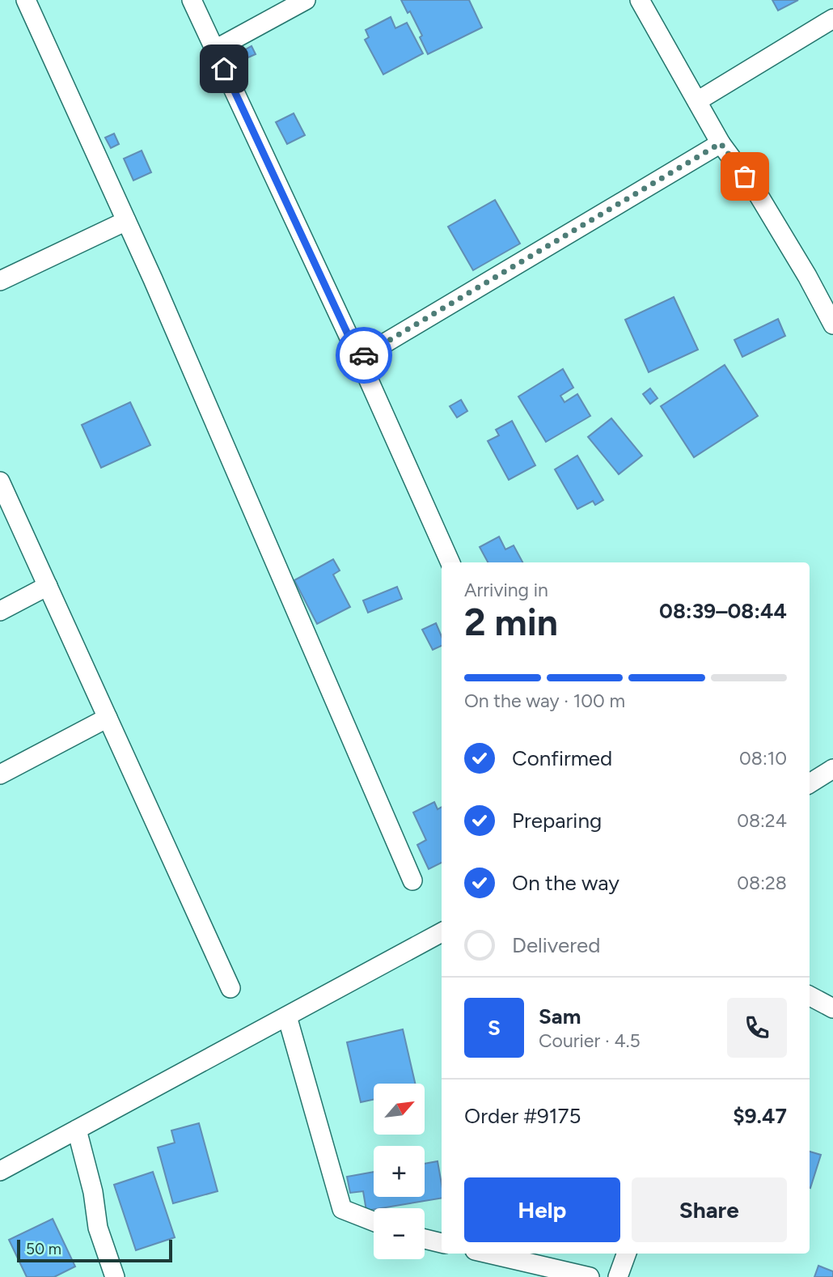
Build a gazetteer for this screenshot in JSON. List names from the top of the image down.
{
  "scale_bar": "50 m",
  "north": "top right",
  "page": {
    "heading": ["2 min", "Arriving in", "08:39–08:44"],
    "panel": [
      "Sam",
      "Courier · 4.5",
      "Order #9175",
      "$9.47"
    ],
    "bar": "On the way · 100 m",
    "list": [
      ["Confirmed", "08:10"],
      ["Preparing", "08:24"],
      ["On the way", "08:28"],
      "Delivered"
    ],
    "round": "S",
    "map_buttons": ["+", "−"],
    "buttons": ["Help", "Share"],
    "scale": "50 m"
  }
}
